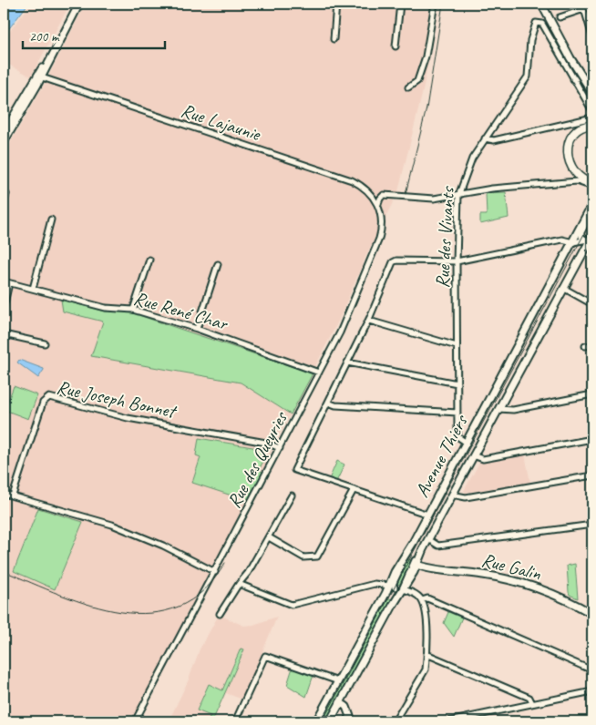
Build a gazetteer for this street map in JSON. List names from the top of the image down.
{
  "streets": {
    "main road": ["Avenue Thiers", "Rue Galin"],
    "street": [
      "Rue Lajaunie",
      "Rue des Vivants",
      "Rue René Char",
      "Rue Joseph Bonnet",
      "Rue des Queyries"
    ]
  },
  "crossings": [
    ["Rue Lajaunie", "Rue des Queyries"],
    ["Rue des Vivants", "Avenue Thiers"],
    ["Rue René Char", "Rue des Queyries"],
    ["Rue Joseph Bonnet", "Rue des Queyries"],
    ["Avenue Thiers", "Rue Galin"]
  ],
  "scale_bar": "200 m"
}
